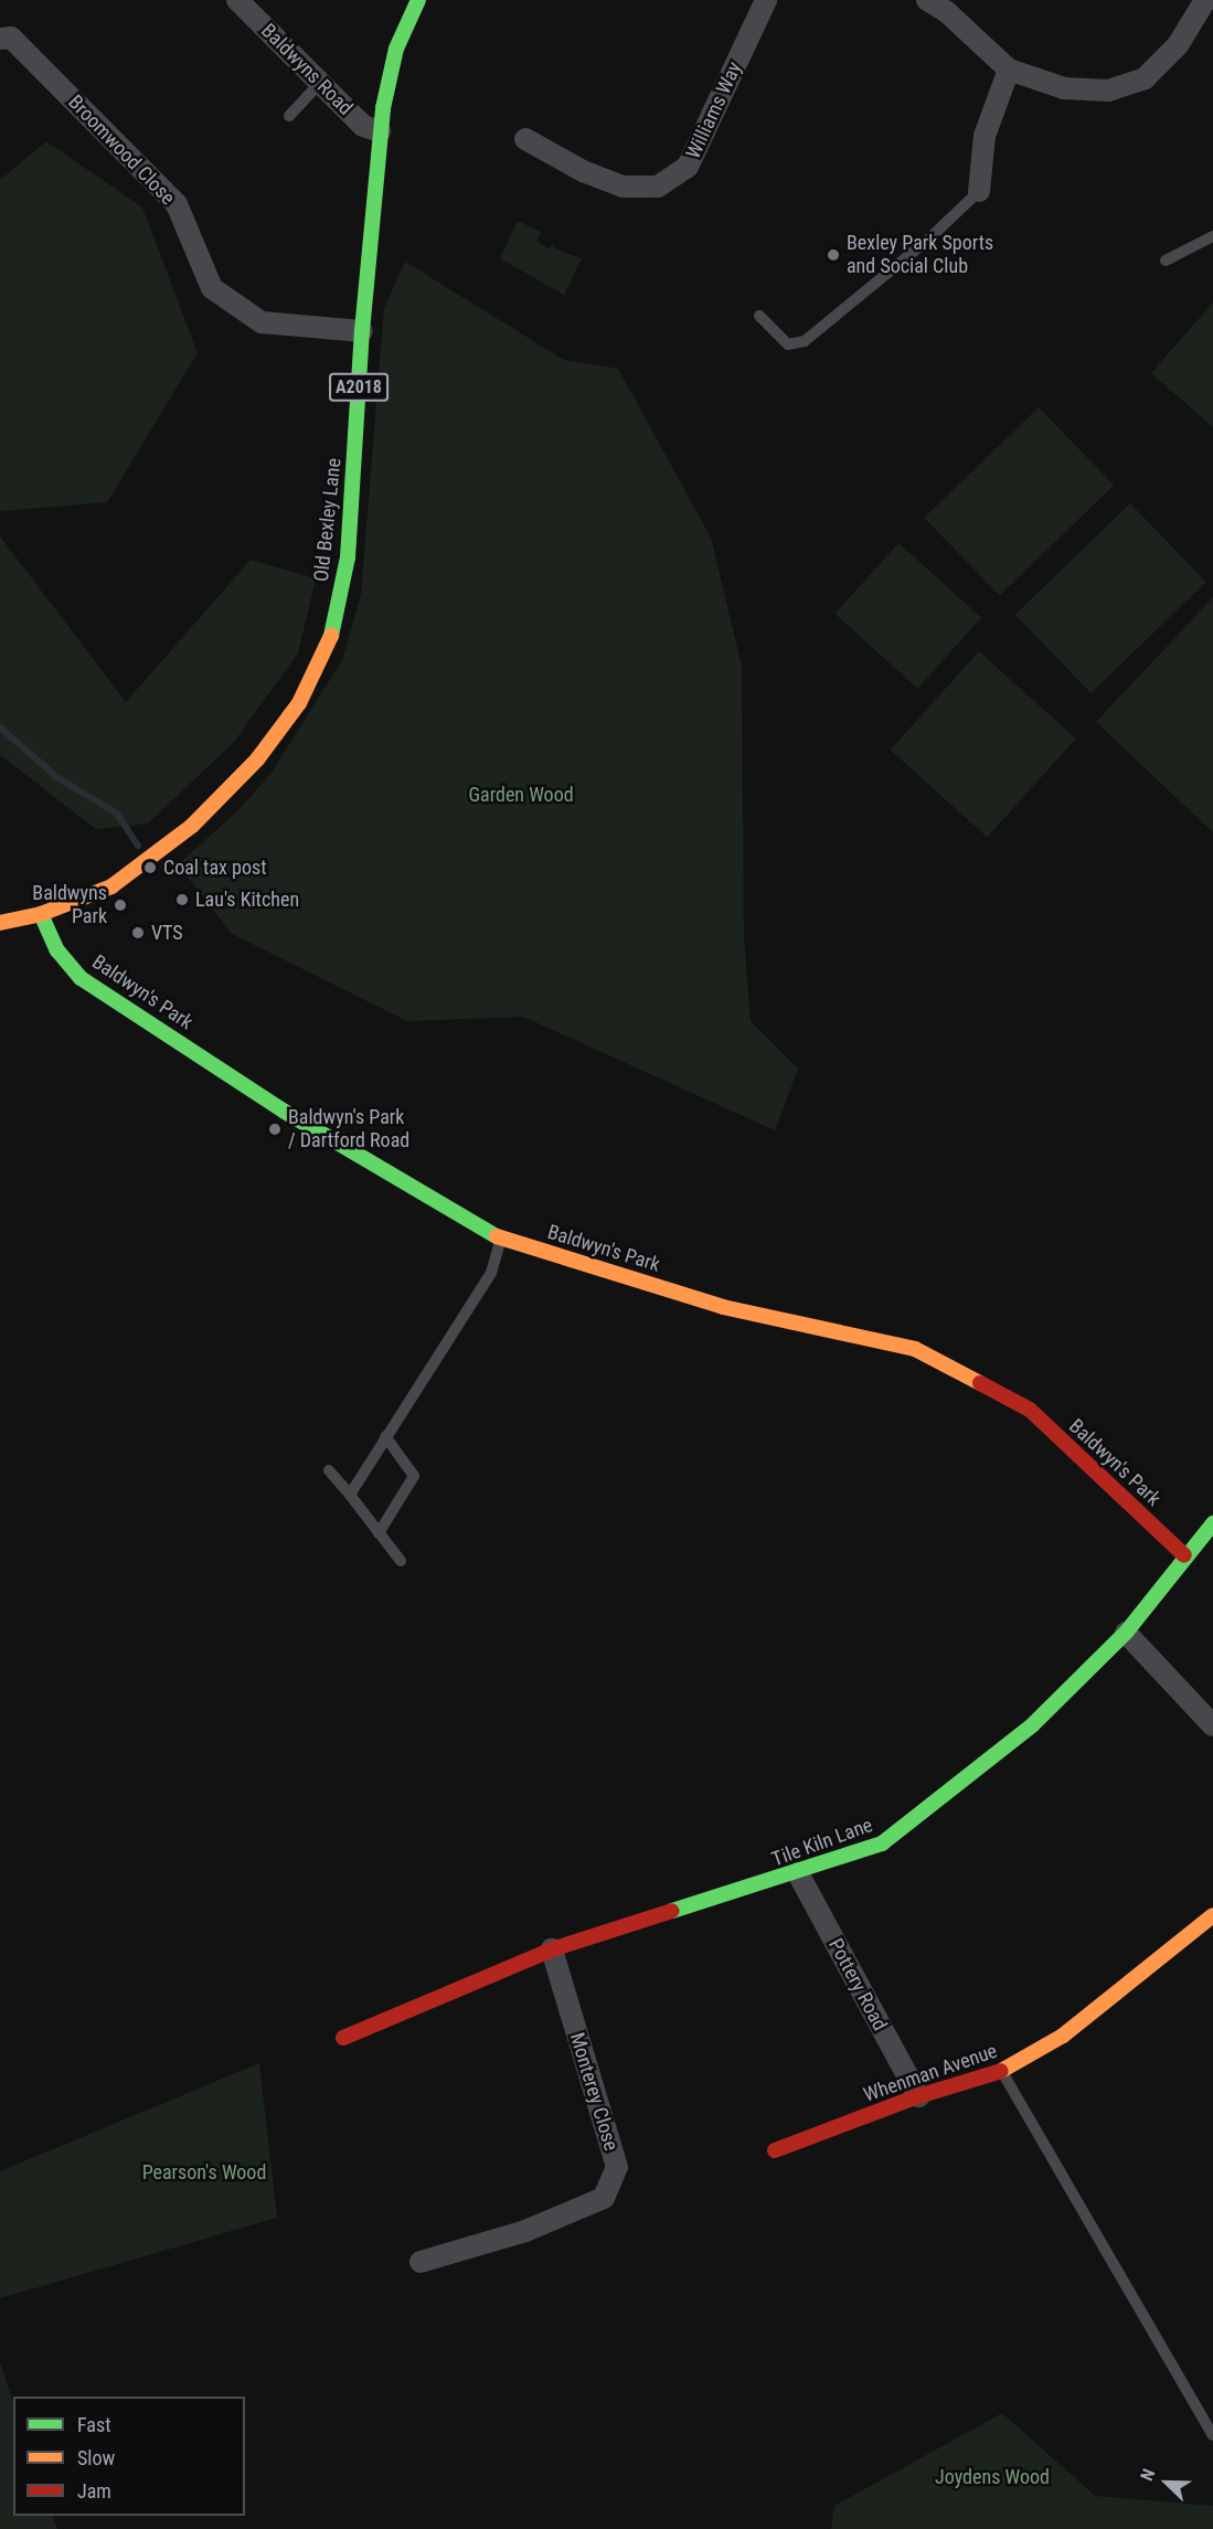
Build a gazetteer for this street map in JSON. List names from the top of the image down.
{
  "streets": {
    "street": [
      "Baldwyns Road",
      "Williams Way",
      "Broomwood Close",
      "A2018",
      "Old Bexley Lane",
      "Baldwyn's Park",
      "Tile Kiln Lane",
      "Pottery Road",
      "Whenman Avenue",
      "Monterey Close"
    ]
  },
  "crossings": [
    ["Baldwyns Road", "Old Bexley Lane"],
    ["Broomwood Close", "Old Bexley Lane"],
    ["A2018", "Old Bexley Lane"],
    ["A2018", "Baldwyn's Park"],
    ["Old Bexley Lane", "Baldwyn's Park"],
    ["Baldwyn's Park", "Tile Kiln Lane"],
    ["Tile Kiln Lane", "Pottery Road"],
    ["Tile Kiln Lane", "Monterey Close"],
    ["Pottery Road", "Whenman Avenue"]
  ],
  "parks": ["Garden Wood", "Pearson's Wood", "Joydens Wood"],
  "places": [
    "Bexley Park Sports and Social Club",
    "Coal tax post",
    "Lau's Kitchen",
    "Baldwyns Park",
    "VTS",
    "Baldwyn's Park / Dartford Road"
  ],
  "legend": ["Fast", "Slow", "Jam"],
  "north": "top left"
}
